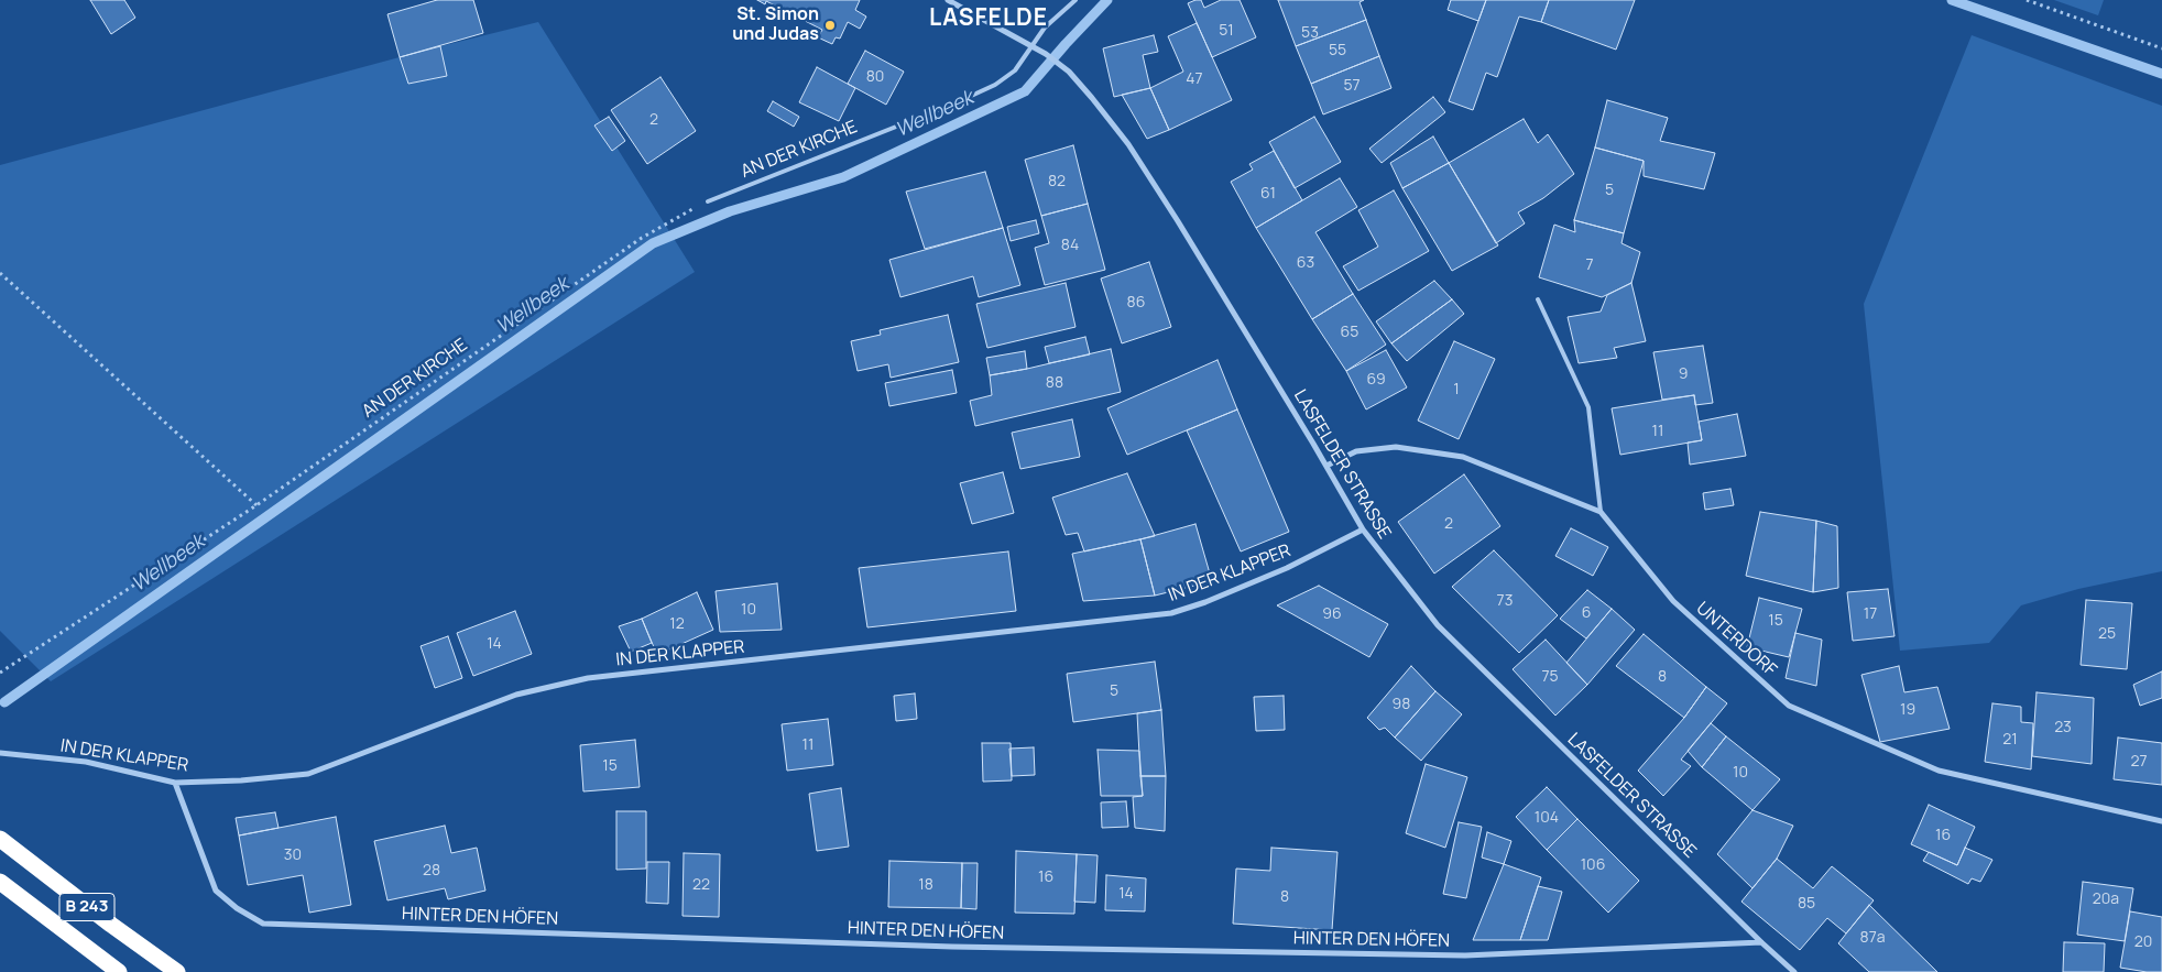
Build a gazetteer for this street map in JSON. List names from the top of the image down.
{
  "streets": {
    "highway": ["B 243"],
    "street": [
      "LASFELDER STRASSE",
      "IN DER KLAPPER",
      "UNTERDORF",
      "HINTER DEN HÖFEN"
    ],
    "lane": ["AN DER KIRCHE"]
  },
  "crossings": [
    ["AN DER KIRCHE", "LASFELDER STRASSE"],
    ["LASFELDER STRASSE", "IN DER KLAPPER"],
    ["LASFELDER STRASSE", "UNTERDORF"],
    ["LASFELDER STRASSE", "HINTER DEN HÖFEN"],
    ["IN DER KLAPPER", "HINTER DEN HÖFEN"]
  ],
  "districts": ["LASFELDE"],
  "water": ["Wellbeek"],
  "places": ["St. Simon und Judas"],
  "house_numbers": [
    "51",
    "53",
    "55",
    "80",
    "47",
    "57",
    "2",
    "82",
    "5",
    "61",
    "84",
    "63",
    "7",
    "86",
    "65",
    "9",
    "69",
    "88",
    "1",
    "11",
    "2",
    "73",
    "10",
    "6",
    "96",
    "17",
    "15",
    "12",
    "25",
    "14",
    "75",
    "8",
    "5",
    "98",
    "19",
    "23",
    "21",
    "11",
    "27",
    "15",
    "10",
    "104",
    "16",
    "30",
    "106",
    "28",
    "16",
    "22",
    "18",
    "14",
    "8",
    "20a",
    "85",
    "87a",
    "20"
  ]
}
